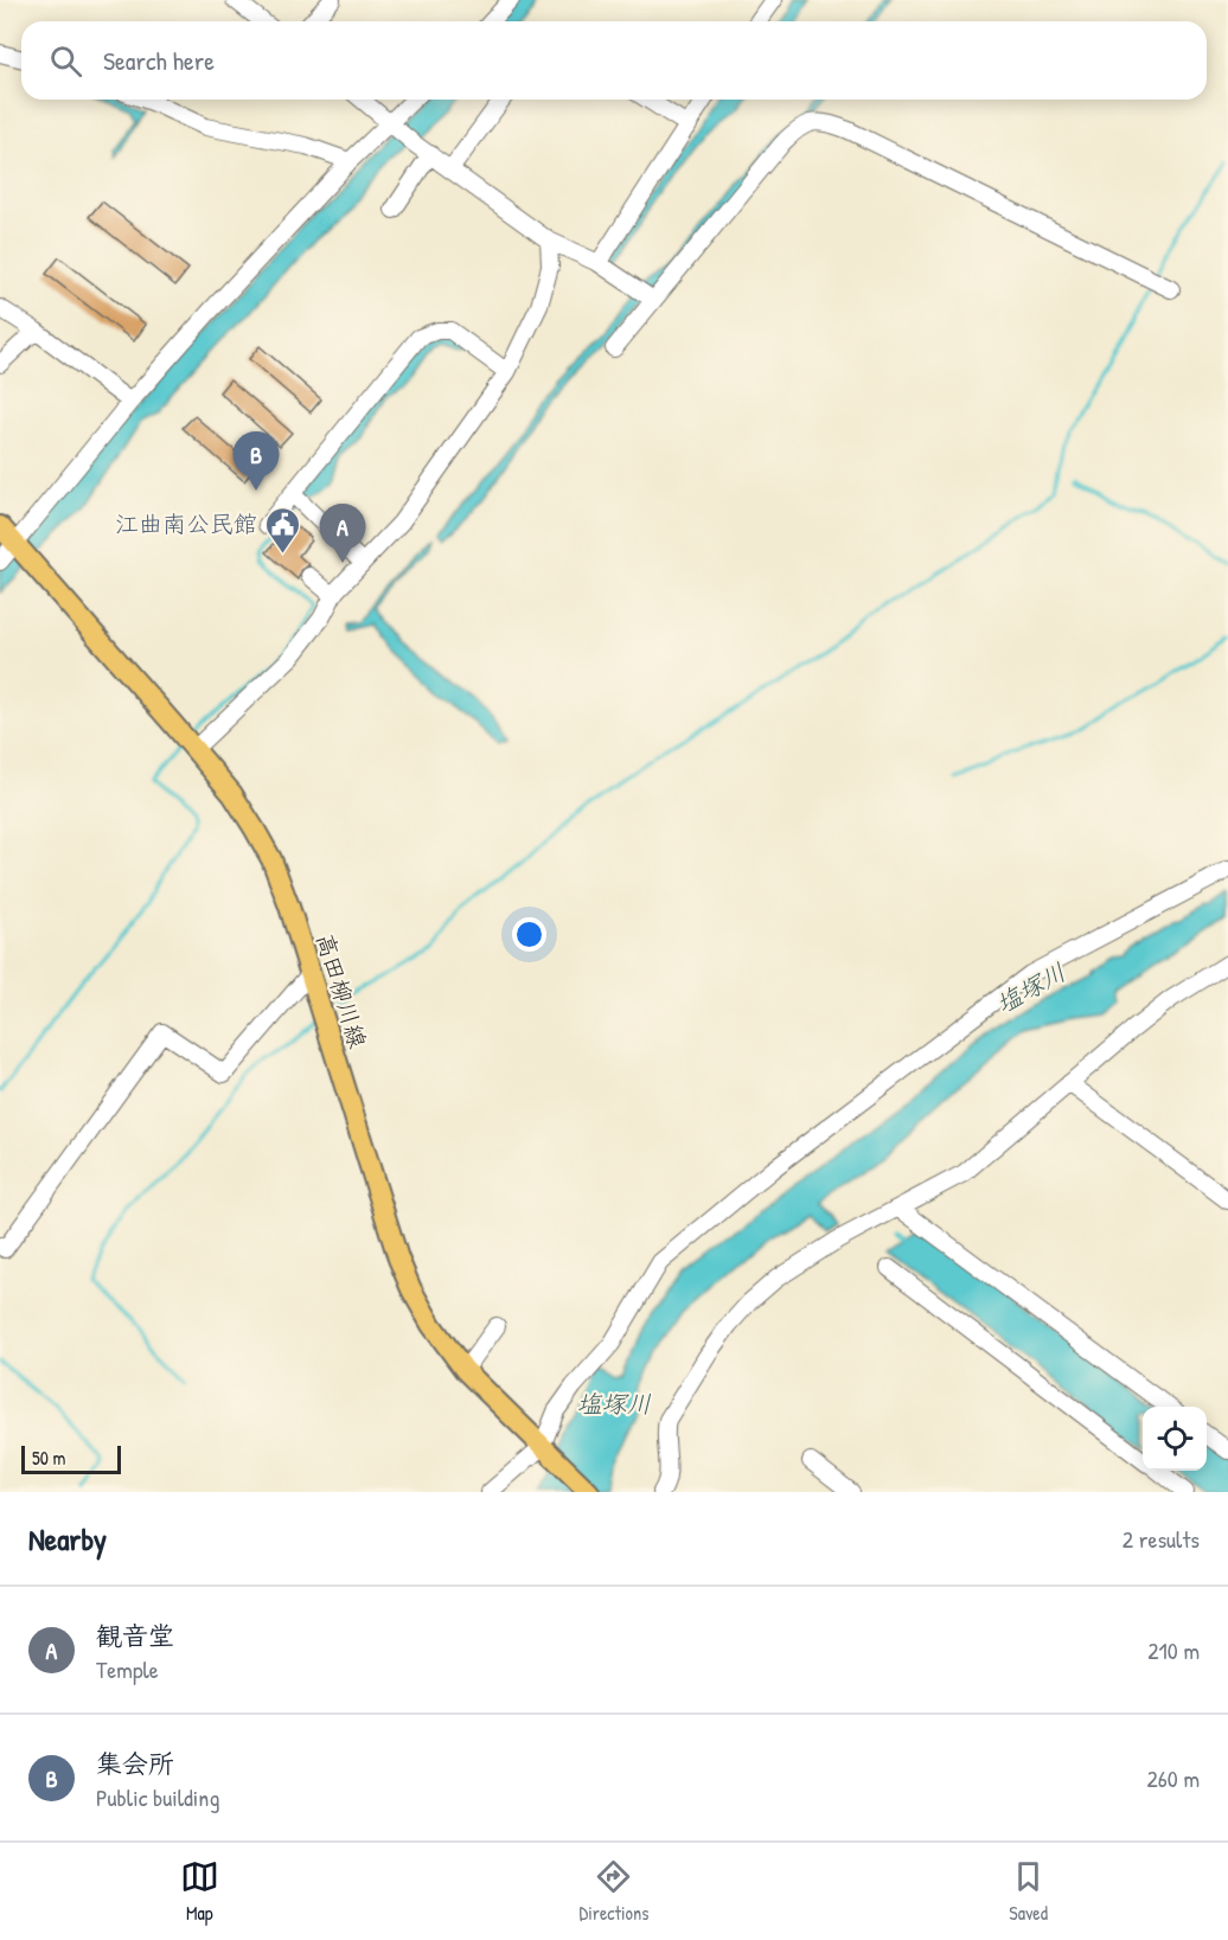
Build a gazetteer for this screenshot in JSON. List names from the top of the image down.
{
  "streets": {
    "main road": ["高田柳川線"]
  },
  "water": ["塩塚川"],
  "places": {
    "public building": ["江曲南公民館"]
  },
  "scale_bar": "50 m",
  "page": {
    "search": "Search here",
    "pins": ["B", "A"],
    "scale": "50 m",
    "heading": ["Nearby", "2 results"],
    "list": [
      {
        "mark": "A",
        "name": "観音堂",
        "note": "Temple",
        "value": "210 m"
      },
      {
        "mark": "B",
        "name": "集会所",
        "note": "Public building",
        "value": "260 m"
      }
    ],
    "nav": ["Map", "Directions", "Saved"]
  }
}
